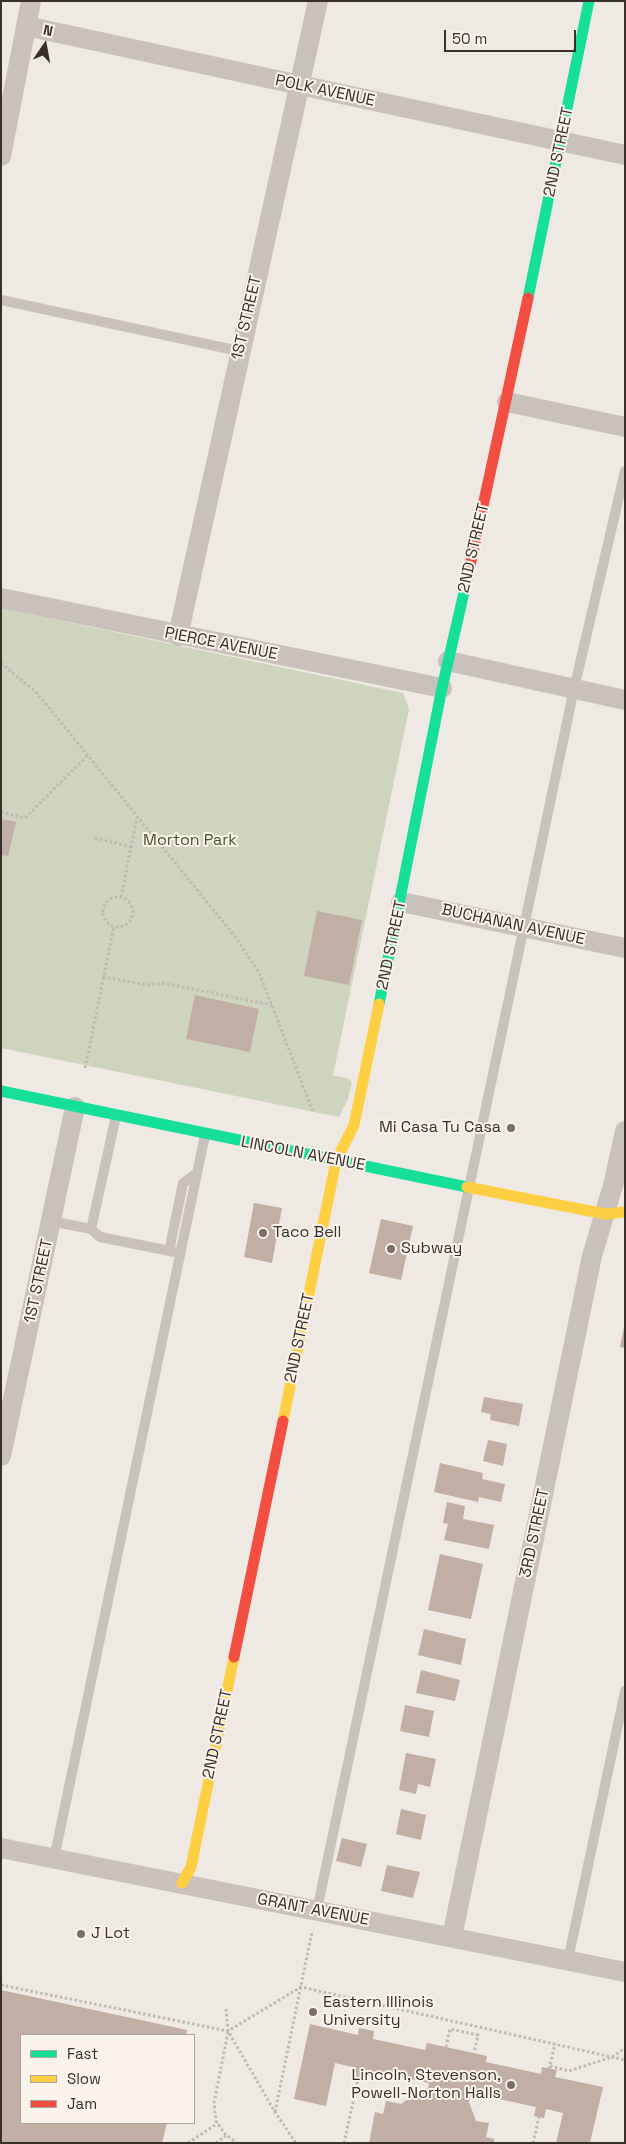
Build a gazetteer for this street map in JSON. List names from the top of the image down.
{
  "streets": {
    "street": [
      "POLK AVENUE",
      "2ND STREET",
      "1ST STREET",
      "PIERCE AVENUE",
      "BUCHANAN AVENUE",
      "LINCOLN AVENUE",
      "3RD STREET",
      "GRANT AVENUE"
    ]
  },
  "crossings": [
    ["POLK AVENUE", "2ND STREET"],
    ["POLK AVENUE", "1ST STREET"],
    ["2ND STREET", "PIERCE AVENUE"],
    ["2ND STREET", "BUCHANAN AVENUE"],
    ["2ND STREET", "LINCOLN AVENUE"],
    ["2ND STREET", "GRANT AVENUE"],
    ["1ST STREET", "PIERCE AVENUE"],
    ["1ST STREET", "LINCOLN AVENUE"],
    ["LINCOLN AVENUE", "3RD STREET"],
    ["3RD STREET", "GRANT AVENUE"]
  ],
  "parks": ["Morton Park"],
  "places": [
    "Mi Casa Tu Casa",
    "Taco Bell",
    "Subway",
    "J Lot",
    "Eastern Illinois University",
    "Lincoln, Stevenson, Powell-Norton Halls"
  ],
  "legend": ["Fast", "Slow", "Jam"],
  "scale_bar": "50 m",
  "north": "top"
}
